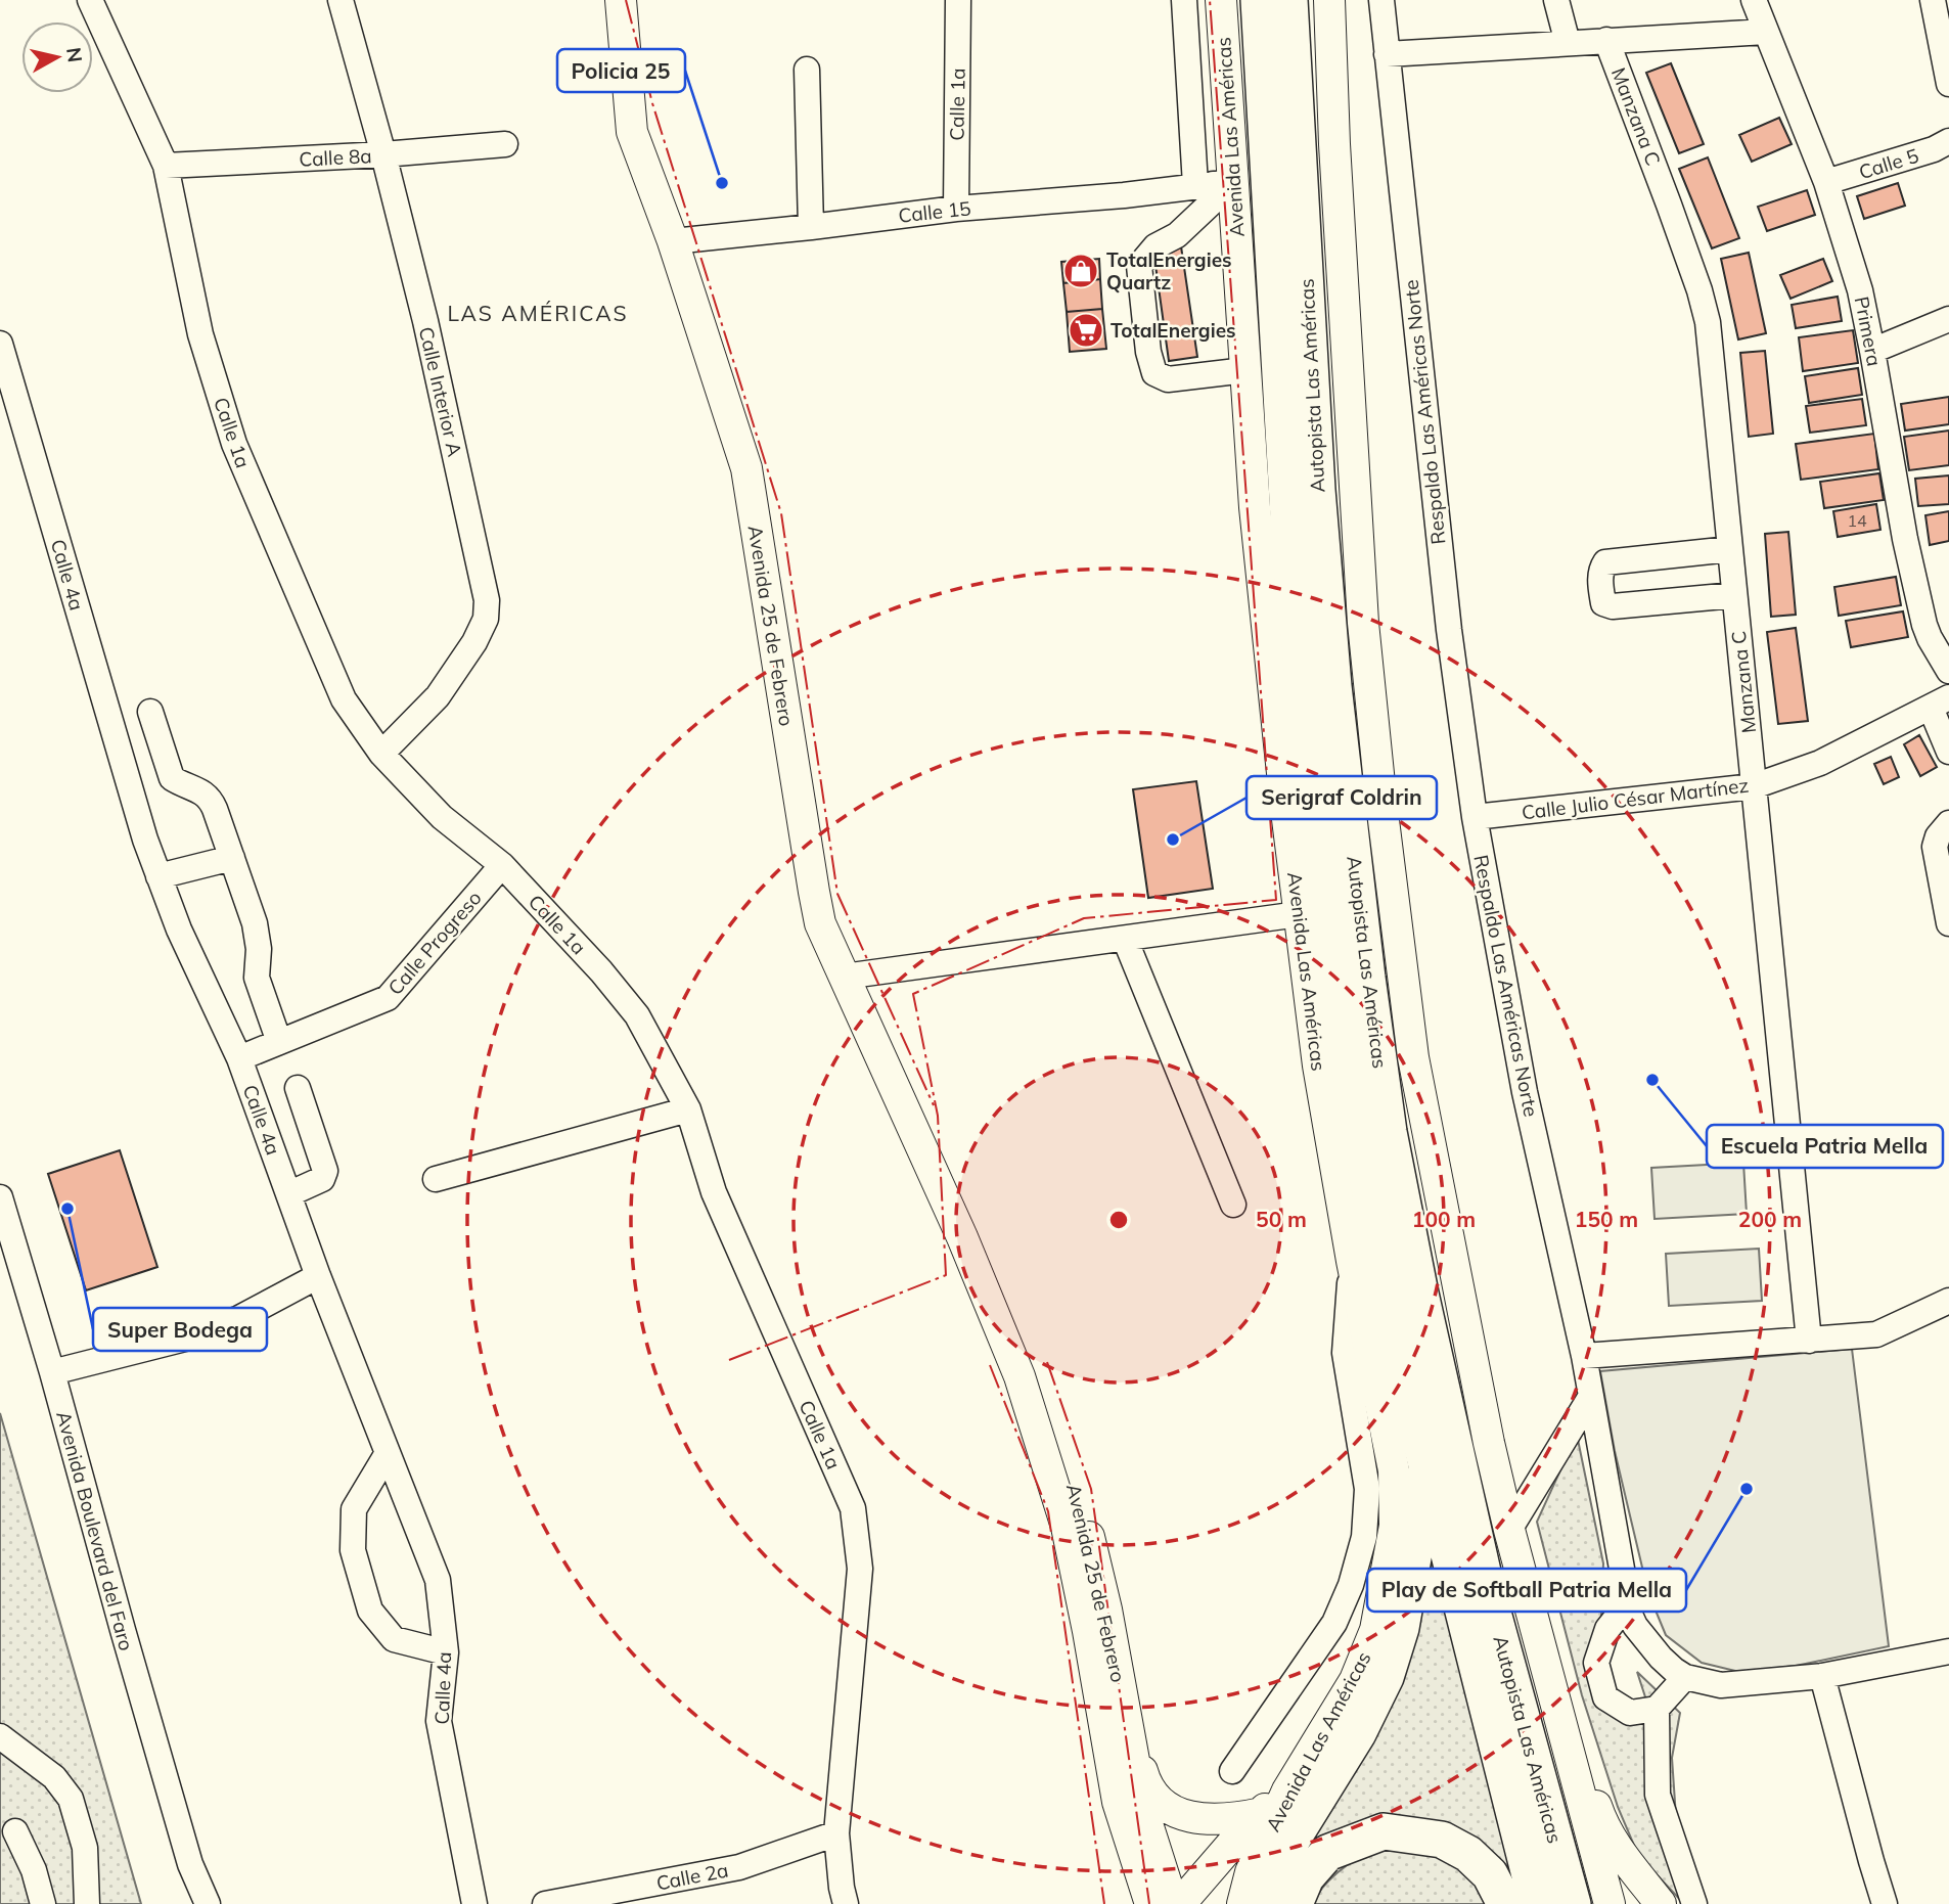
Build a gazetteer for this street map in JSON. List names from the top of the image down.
{
  "streets": {
    "highway": ["Autopista Las Américas"],
    "main road": ["Avenida Las Américas", "Avenida 25 de Febrero"],
    "street": [
      "Calle 1a",
      "Manzana C",
      "Calle 8a",
      "Calle 5",
      "Calle 15",
      "Primera",
      "Calle Interior A",
      "Respaldo Las Américas Norte",
      "Calle 4a",
      "Calle Julio César Martínez",
      "Calle Progreso",
      "Avenida Boulevard del Faro",
      "Calle 2a"
    ]
  },
  "crossings": [
    ["Calle 1a", "Calle 8a"],
    ["Calle 1a", "Calle 15"],
    ["Calle 1a", "Calle Interior A"],
    ["Calle 1a", "Calle Progreso"],
    ["Calle 1a", "Calle 2a"],
    ["Manzana C", "Calle Julio César Martínez"],
    ["Avenida Las Américas", "Calle 15"],
    ["Calle 8a", "Calle Interior A"],
    ["Calle 5", "Primera"],
    ["Calle 15", "Avenida 25 de Febrero"],
    ["Respaldo Las Américas Norte", "Calle Julio César Martínez"],
    ["Calle 4a", "Calle Progreso"]
  ],
  "districts": ["LAS AMÉRICAS"],
  "places": {
    "other": [
      "Policia 25",
      "Serigraf Coldrin",
      "Escuela Patria Mella",
      "Super Bodega",
      "Play de Softball Patria Mella"
    ],
    "shop": ["TotalEnergies Quartz"],
    "supermarket": ["TotalEnergies"]
  },
  "house_numbers": ["14"],
  "north": "right",
  "rings": [
    "50 m",
    "100 m",
    "150 m",
    "200 m"
  ]
}
